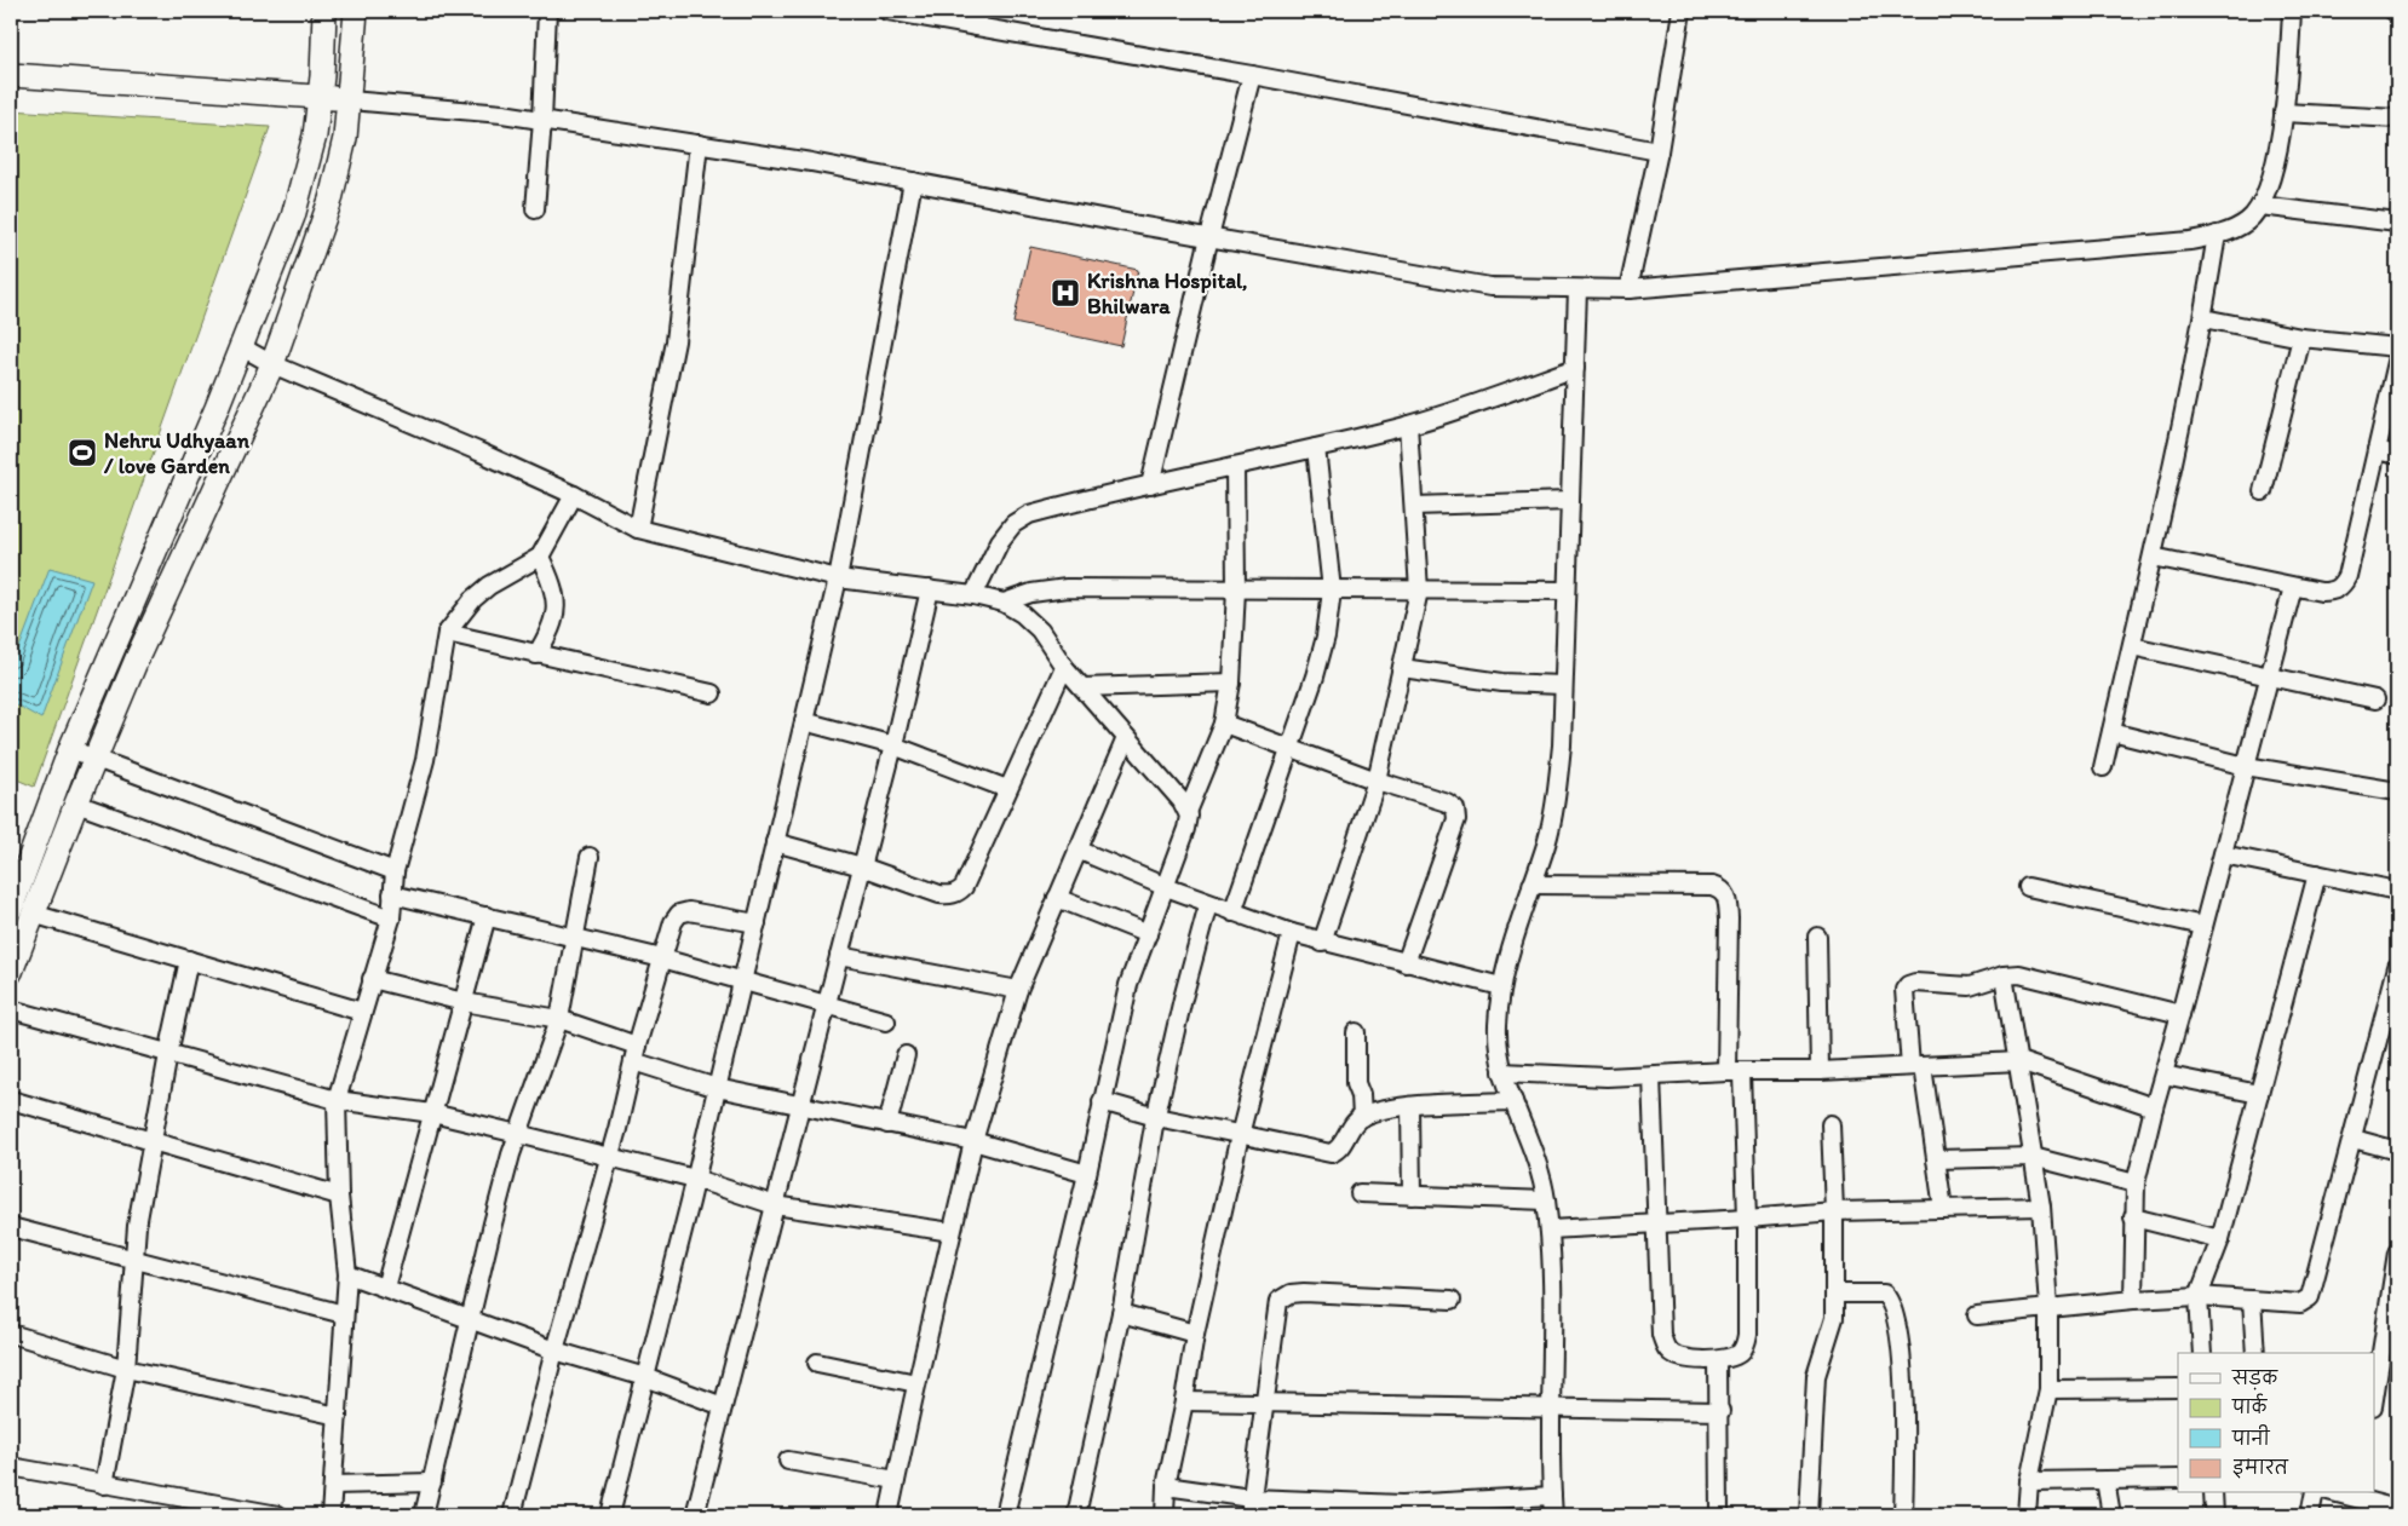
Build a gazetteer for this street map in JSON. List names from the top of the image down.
{
  "places": {
    "hospital": ["Krishna Hospital, Bhilwara"],
    "sports": ["Nehru Udhyaan / love Garden"]
  },
  "legend": [
    "सड़क",
    "पार्क",
    "पानी",
    "इमारत"
  ]
}
